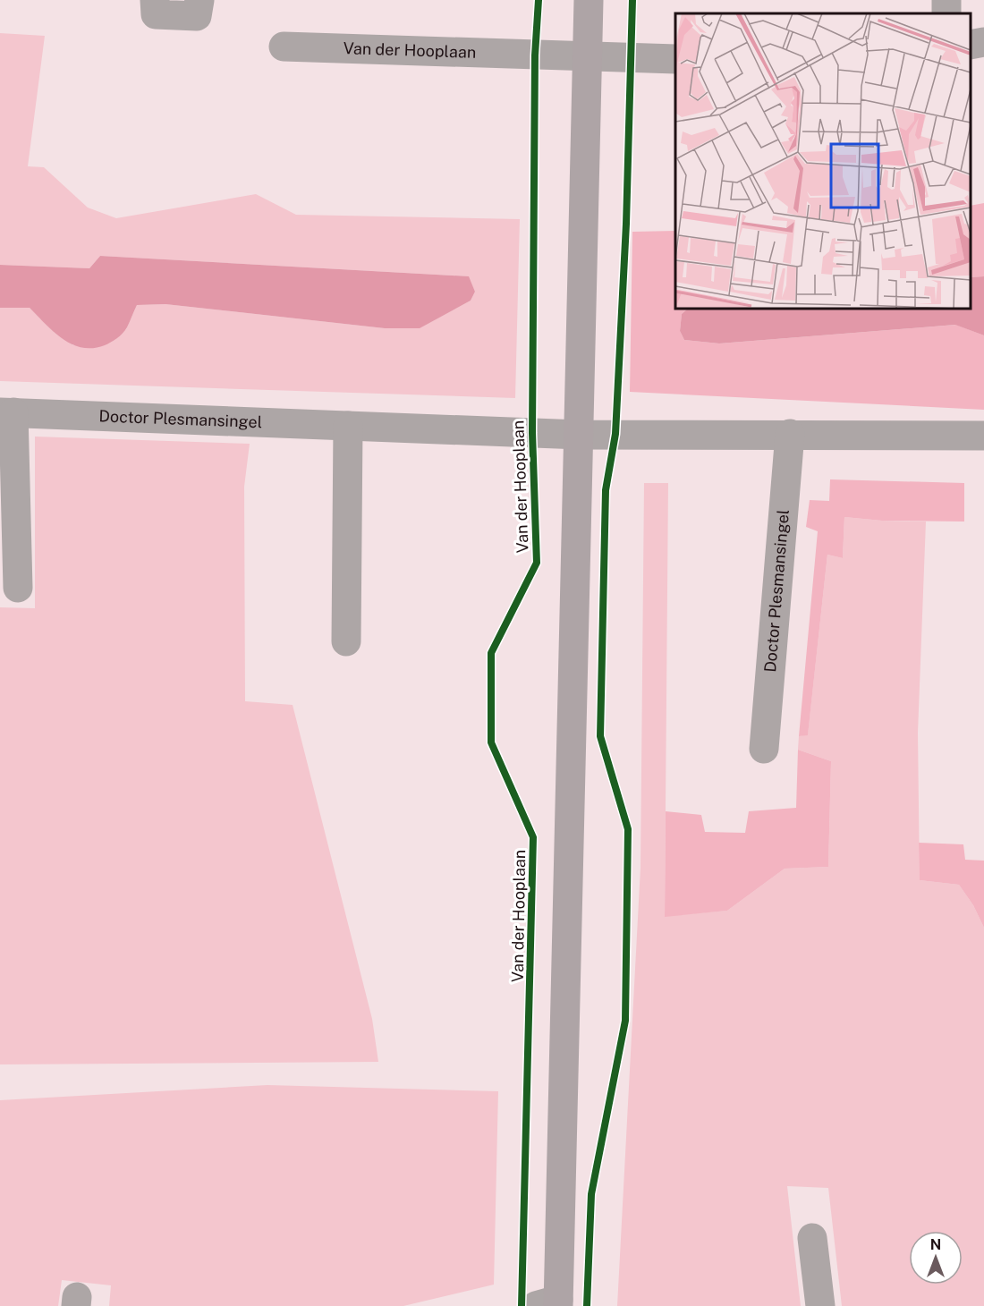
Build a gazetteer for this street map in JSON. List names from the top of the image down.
{
  "streets": {
    "street": ["Van der Hooplaan", "Doctor Plesmansingel"]
  },
  "north": "top"
}
